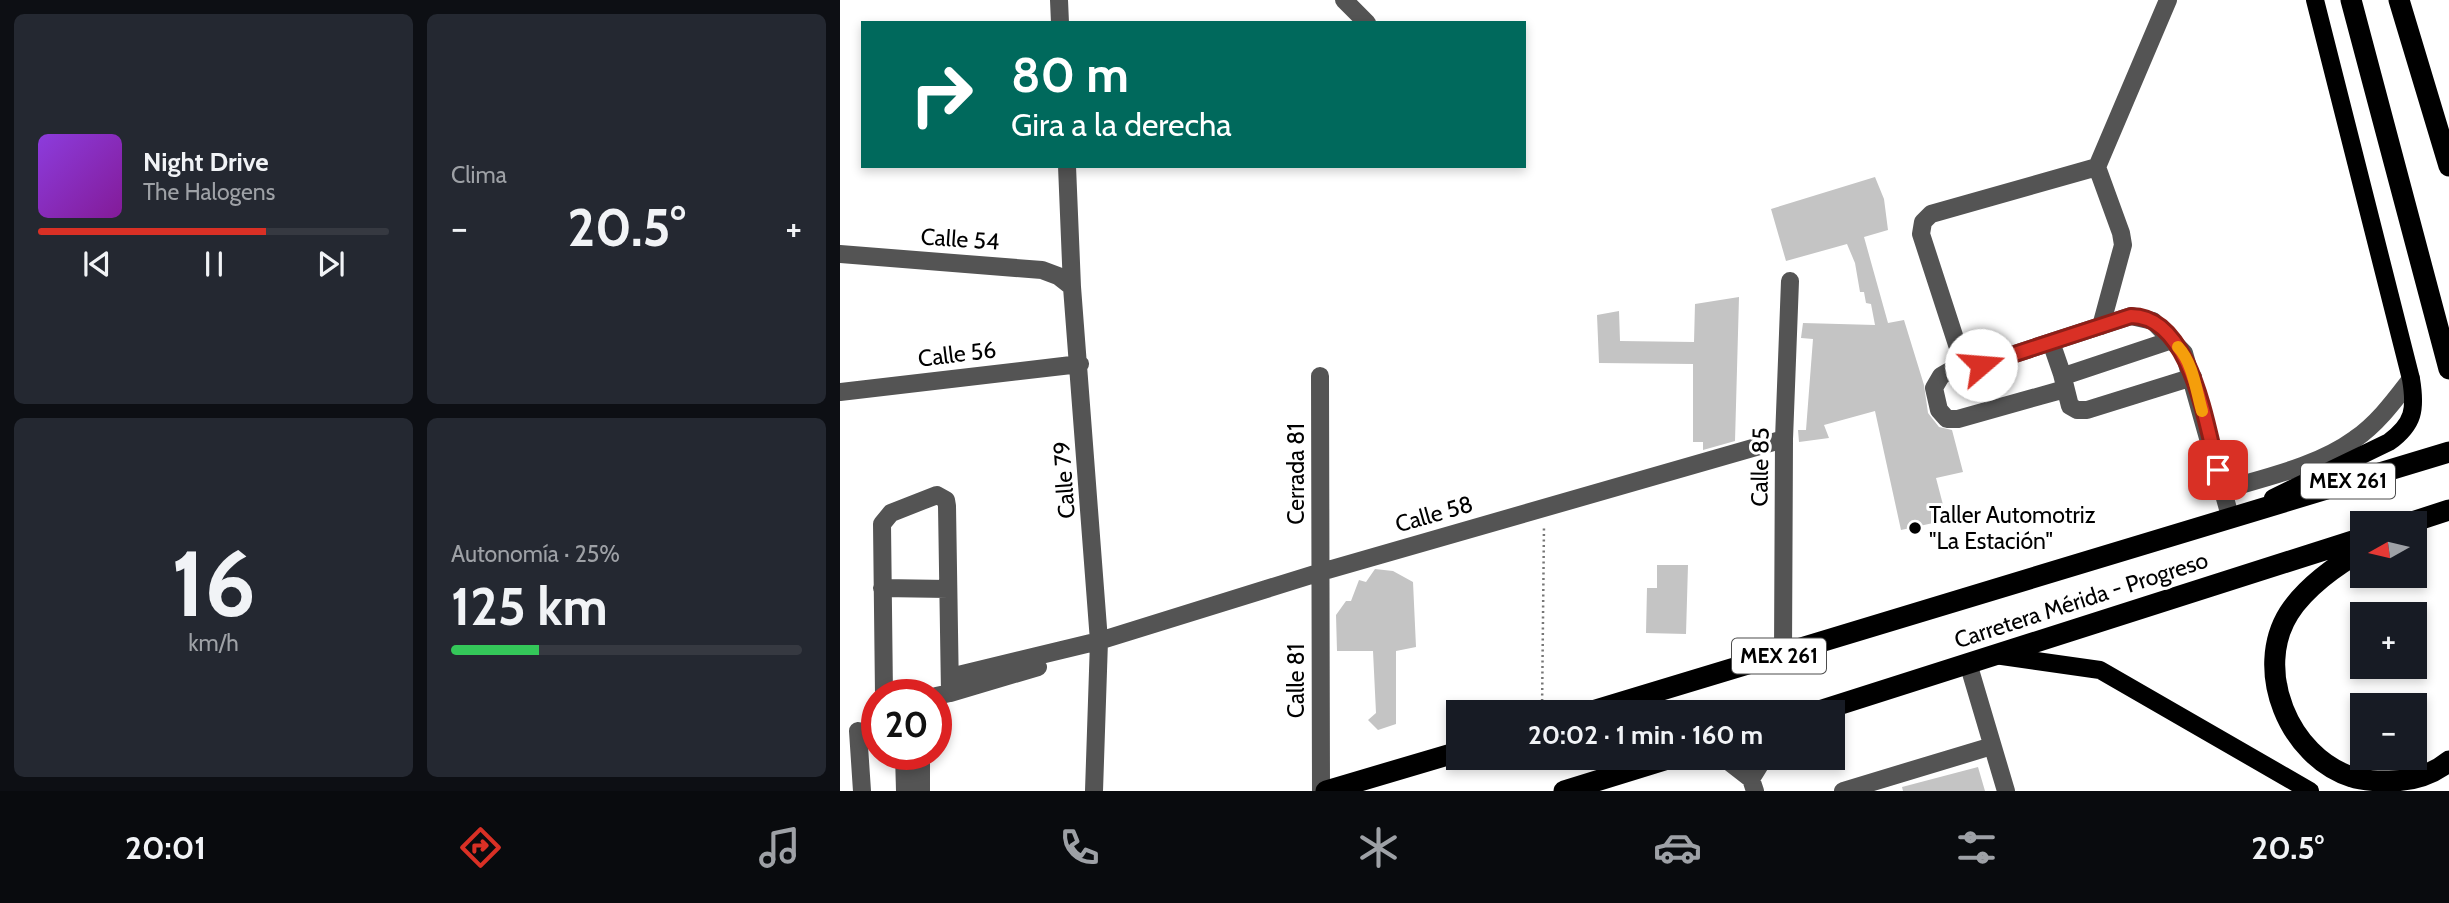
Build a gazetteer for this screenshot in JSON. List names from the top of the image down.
{
  "streets": {
    "highway": ["MEX 261", "Carretera Mérida - Progreso"],
    "street": [
      "Calle 54",
      "Calle 56",
      "Calle 85",
      "Cerrada 81",
      "Calle 79",
      "Calle 58",
      "Calle 81"
    ]
  },
  "crossings": [
    ["Calle 54", "Calle 79"],
    ["Calle 56", "Calle 79"],
    ["Calle 85", "Calle 58"],
    ["Calle 85", "Carretera Mérida - Progreso"],
    ["Cerrada 81", "Calle 58"],
    ["Cerrada 81", "Calle 81"],
    ["Calle 79", "Calle 58"],
    ["Calle 58", "Calle 81"]
  ],
  "places": ["Taller Automotriz \"La Estación\""],
  "north": "left",
  "page": {
    "tile": [
      "Clima",
      ["16", "km/h"],
      ["Autonomía · 25%", "125 km"]
    ],
    "turn": ["80 m", "Gira a la derecha"],
    "song": ["Night Drive", "The Halogens"],
    "heat": ["−", "20.5°", "+"],
    "map_buttons": ["+", "−"],
    "limit": "20",
    "trip": "20:02 · 1 min · 160 m",
    "tabs": ["20:01", "20.5°"]
  }
}
